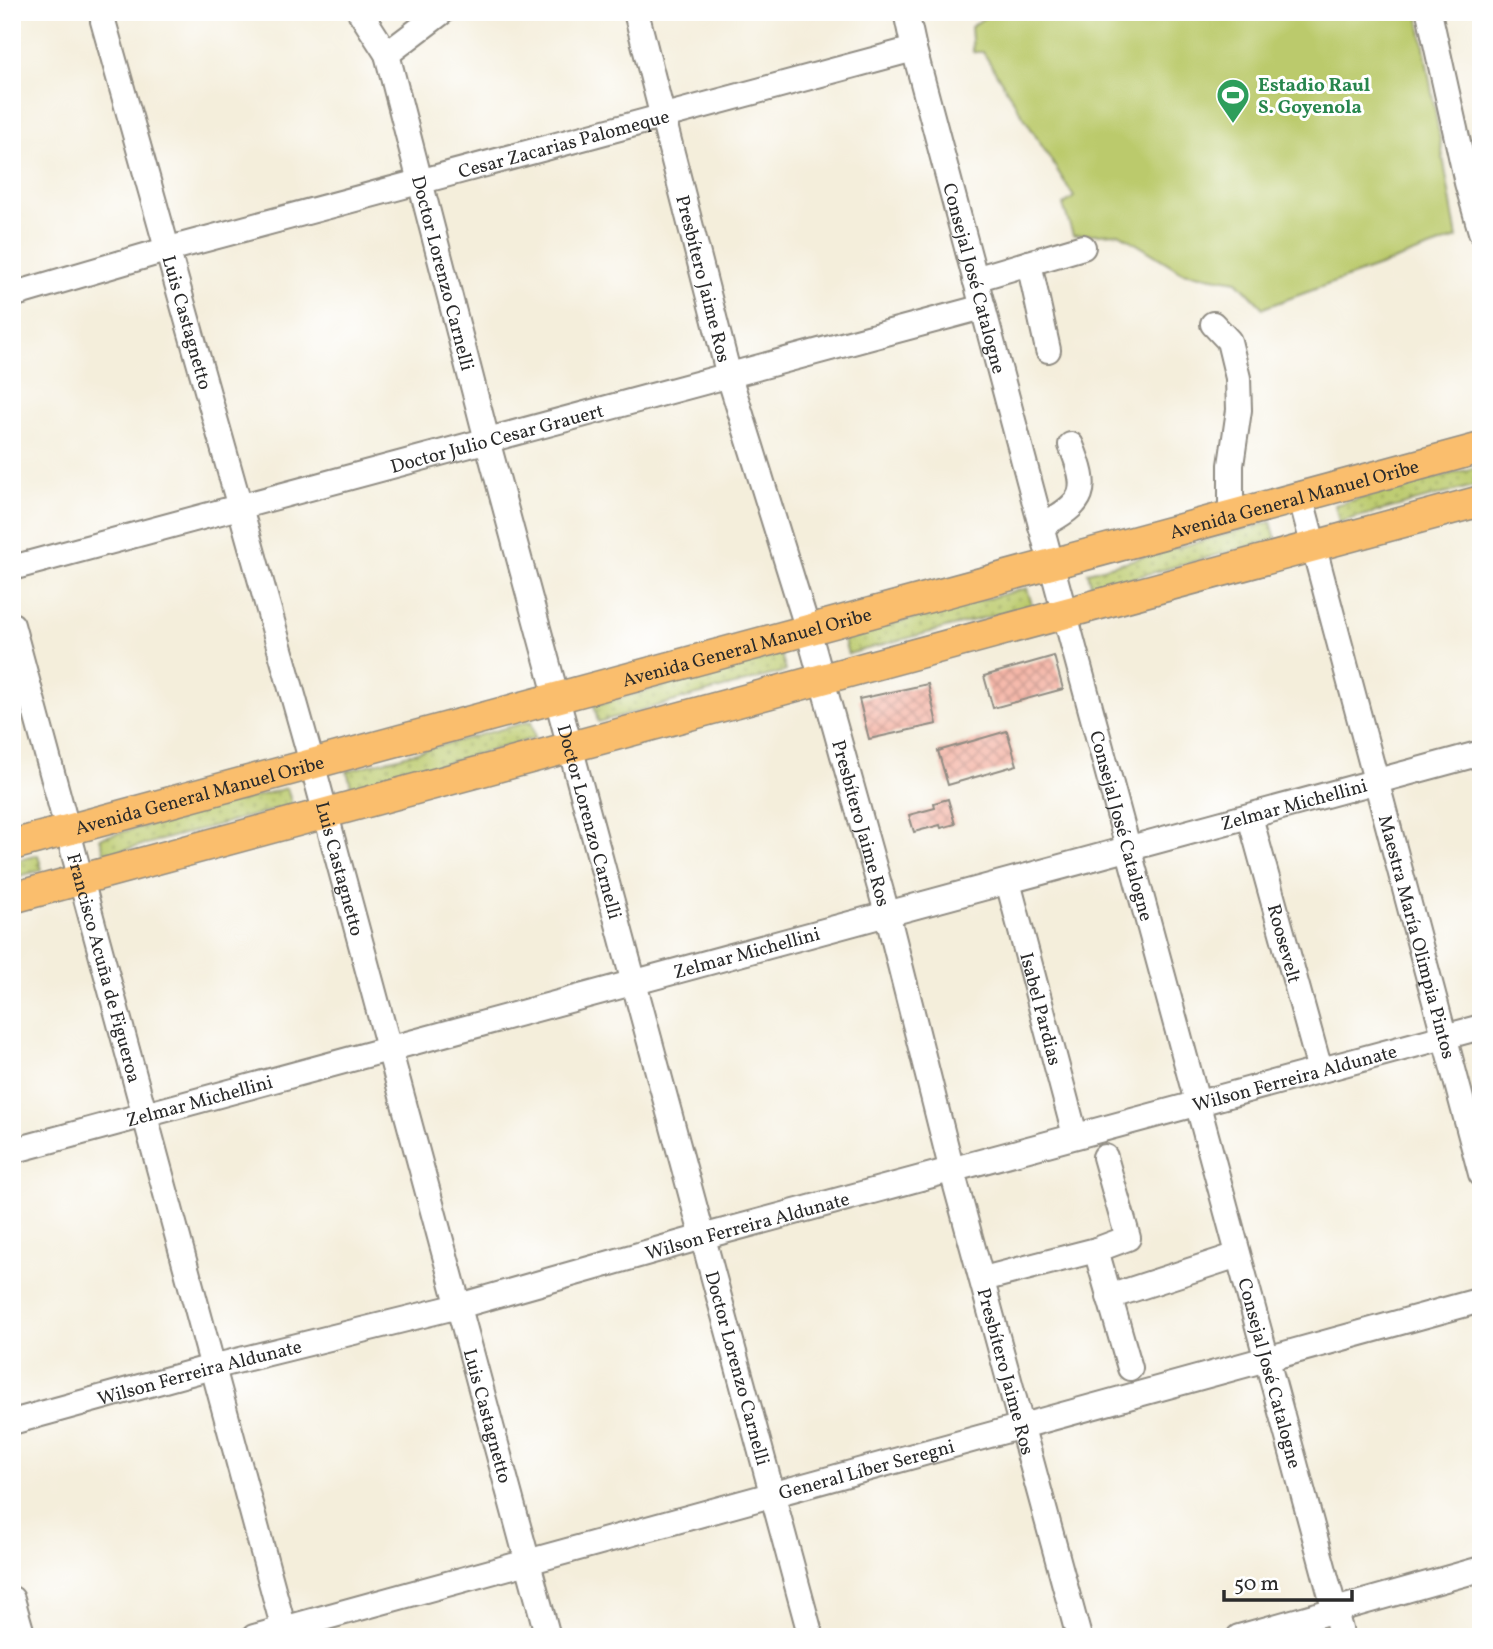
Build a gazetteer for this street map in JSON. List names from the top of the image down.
{
  "streets": {
    "main road": ["Avenida General Manuel Oribe"],
    "street": [
      "Cesar Zacarias Palomeque",
      "Doctor Lorenzo Carnelli",
      "Consejal José Catalogne",
      "Presbítero Jaime Ros",
      "Luis Castagnetto",
      "Doctor Julio Cesar Grauert",
      "Zelmar Michellini",
      "Maestra María Olimpia Pintos",
      "Roosevelt",
      "Francisco Acuña de Figueroa",
      "Isabel Pardias",
      "Wilson Ferreira Aldunate",
      "General Líber Seregni"
    ]
  },
  "crossings": [
    ["Cesar Zacarias Palomeque", "Doctor Lorenzo Carnelli"],
    ["Cesar Zacarias Palomeque", "Consejal José Catalogne"],
    ["Cesar Zacarias Palomeque", "Presbítero Jaime Ros"],
    ["Cesar Zacarias Palomeque", "Luis Castagnetto"],
    ["Doctor Lorenzo Carnelli", "Doctor Julio Cesar Grauert"],
    ["Doctor Lorenzo Carnelli", "Avenida General Manuel Oribe"],
    ["Doctor Lorenzo Carnelli", "Zelmar Michellini"],
    ["Doctor Lorenzo Carnelli", "Wilson Ferreira Aldunate"],
    ["Doctor Lorenzo Carnelli", "General Líber Seregni"],
    ["Consejal José Catalogne", "Doctor Julio Cesar Grauert"],
    ["Consejal José Catalogne", "Avenida General Manuel Oribe"],
    ["Consejal José Catalogne", "Zelmar Michellini"],
    ["Consejal José Catalogne", "Wilson Ferreira Aldunate"],
    ["Consejal José Catalogne", "General Líber Seregni"],
    ["Presbítero Jaime Ros", "Doctor Julio Cesar Grauert"],
    ["Presbítero Jaime Ros", "Avenida General Manuel Oribe"],
    ["Presbítero Jaime Ros", "Zelmar Michellini"],
    ["Presbítero Jaime Ros", "Wilson Ferreira Aldunate"],
    ["Presbítero Jaime Ros", "General Líber Seregni"],
    ["Luis Castagnetto", "Doctor Julio Cesar Grauert"],
    ["Luis Castagnetto", "Avenida General Manuel Oribe"],
    ["Luis Castagnetto", "Zelmar Michellini"],
    ["Luis Castagnetto", "Wilson Ferreira Aldunate"],
    ["Luis Castagnetto", "General Líber Seregni"],
    ["Avenida General Manuel Oribe", "Maestra María Olimpia Pintos"],
    ["Avenida General Manuel Oribe", "Francisco Acuña de Figueroa"],
    ["Zelmar Michellini", "Maestra María Olimpia Pintos"],
    ["Zelmar Michellini", "Roosevelt"],
    ["Zelmar Michellini", "Francisco Acuña de Figueroa"],
    ["Zelmar Michellini", "Isabel Pardias"],
    ["Maestra María Olimpia Pintos", "Wilson Ferreira Aldunate"],
    ["Roosevelt", "Wilson Ferreira Aldunate"],
    ["Francisco Acuña de Figueroa", "Wilson Ferreira Aldunate"],
    ["Francisco Acuña de Figueroa", "General Líber Seregni"],
    ["Isabel Pardias", "Wilson Ferreira Aldunate"]
  ],
  "places": {
    "sports": ["Estadio Raul S. Goyenola"]
  },
  "scale_bar": "50 m"
}
